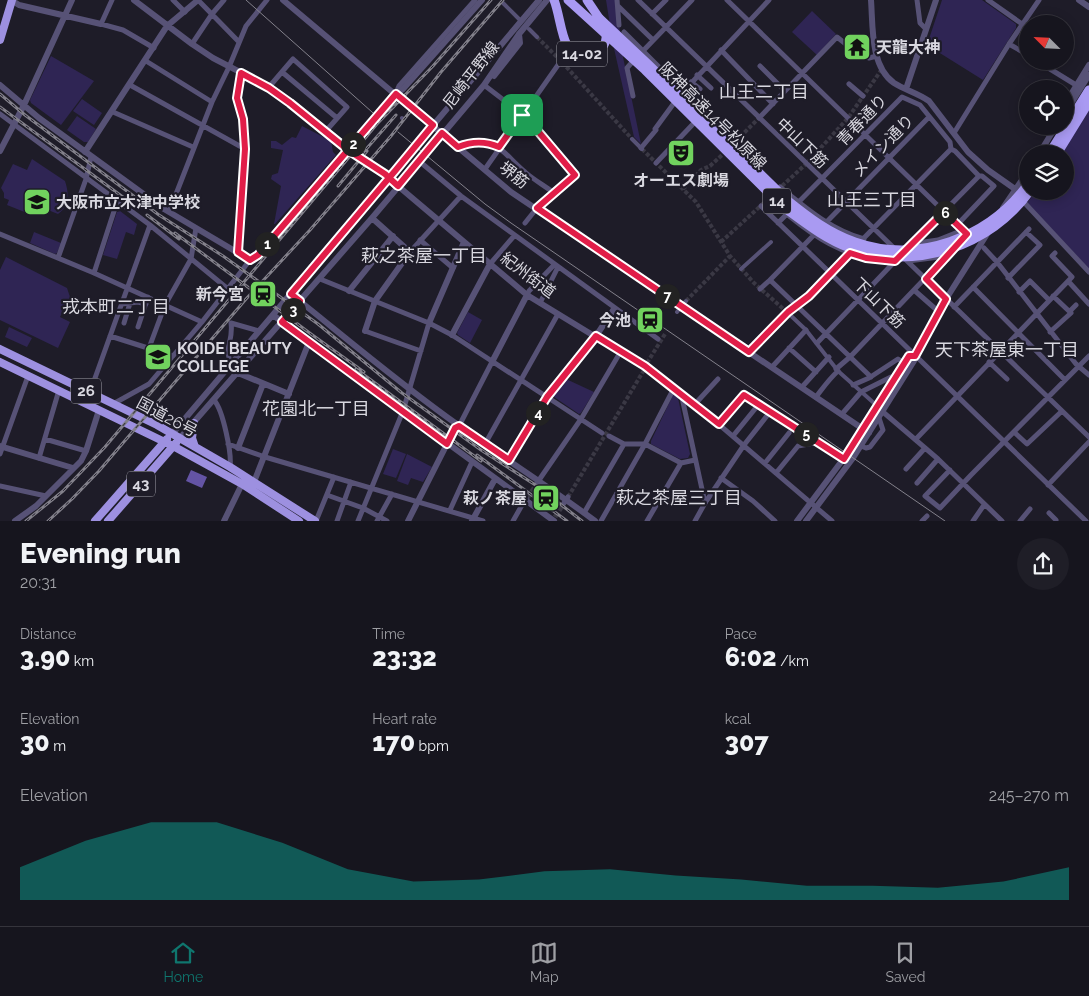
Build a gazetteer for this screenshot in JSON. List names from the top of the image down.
{
  "streets": {
    "highway": [
      "14-02",
      "阪神高速14号松原線",
      "14",
      "26",
      "国道26号",
      "43"
    ],
    "street": [
      "尼崎平野線",
      "青春通り",
      "中山下筋",
      "メイン通り",
      "堺筋",
      "紀州街道",
      "下山下筋"
    ]
  },
  "crossings": [
    ["尼崎平野線", "堺筋"],
    ["尼崎平野線", "紀州街道"],
    ["尼崎平野線", "国道26号"],
    ["尼崎平野線", "43"],
    ["青春通り", "中山下筋"],
    ["青春通り", "メイン通り"],
    ["青春通り", "下山下筋"],
    ["中山下筋", "メイン通り"],
    ["メイン通り", "下山下筋"],
    ["国道26号", "43"]
  ],
  "districts": [
    "山王二丁目",
    "山王三丁目",
    "萩之茶屋一丁目",
    "戎本町二丁目",
    "天下茶屋東一丁目",
    "花園北一丁目",
    "萩之茶屋三丁目"
  ],
  "places": {
    "temple": ["天龍大神"],
    "theatre": ["オーエス劇場"],
    "school or university": ["大阪市立木津中学校", "KOIDE BEAUTY COLLEGE"],
    "station": ["新今宮", "今池", "萩ノ茶屋"]
  },
  "north": "top left",
  "page": {
    "pins": [
      "2",
      "6",
      "1",
      "7",
      "3",
      "4",
      "5"
    ],
    "heading": ["Evening run", "20:31"],
    "stats": [
      ["Distance", "3.90 km"],
      ["Time", "23:32"],
      ["Pace", "6:02 /km"],
      ["Elevation", "30 m"],
      ["Heart rate", "170 bpm"],
      ["kcal", "307"]
    ],
    "chart": ["Elevation", "245–270 m"],
    "tabs": ["Home", "Map", "Saved"]
  }
}
